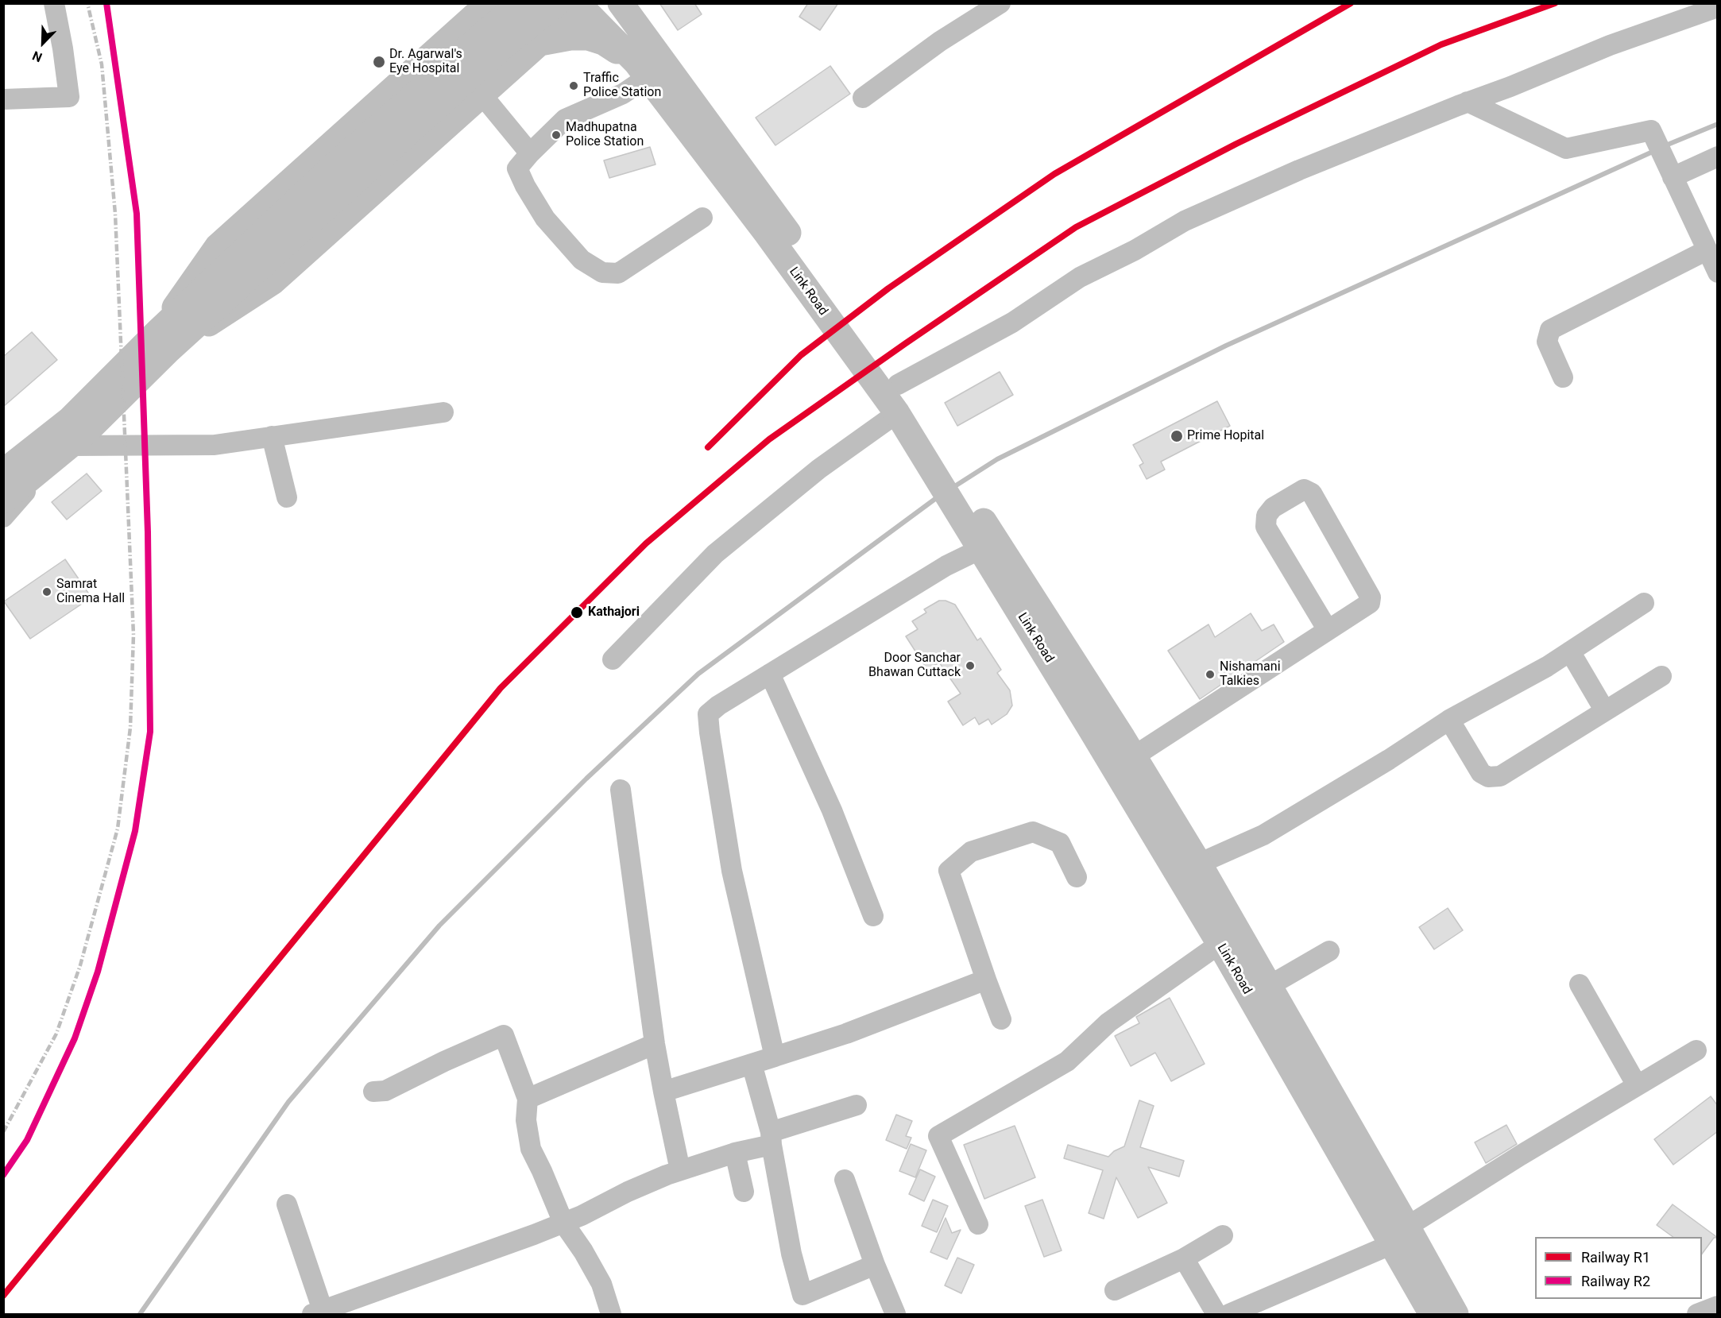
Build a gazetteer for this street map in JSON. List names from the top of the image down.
{
  "streets": {
    "main road": ["Link Road"]
  },
  "places": [
    "Dr. Agarwal's Eye Hospital",
    "Traffic Police Station",
    "Madhupatna Police Station",
    "Prime Hopital",
    "Samrat Cinema Hall",
    "Kathajori",
    "Door Sanchar Bhawan Cuttack",
    "Nishamani Talkies"
  ],
  "lines": ["rail line R1", "rail line R2"],
  "legend": ["Railway R1", "Railway R2"],
  "north": "bottom left"
}
